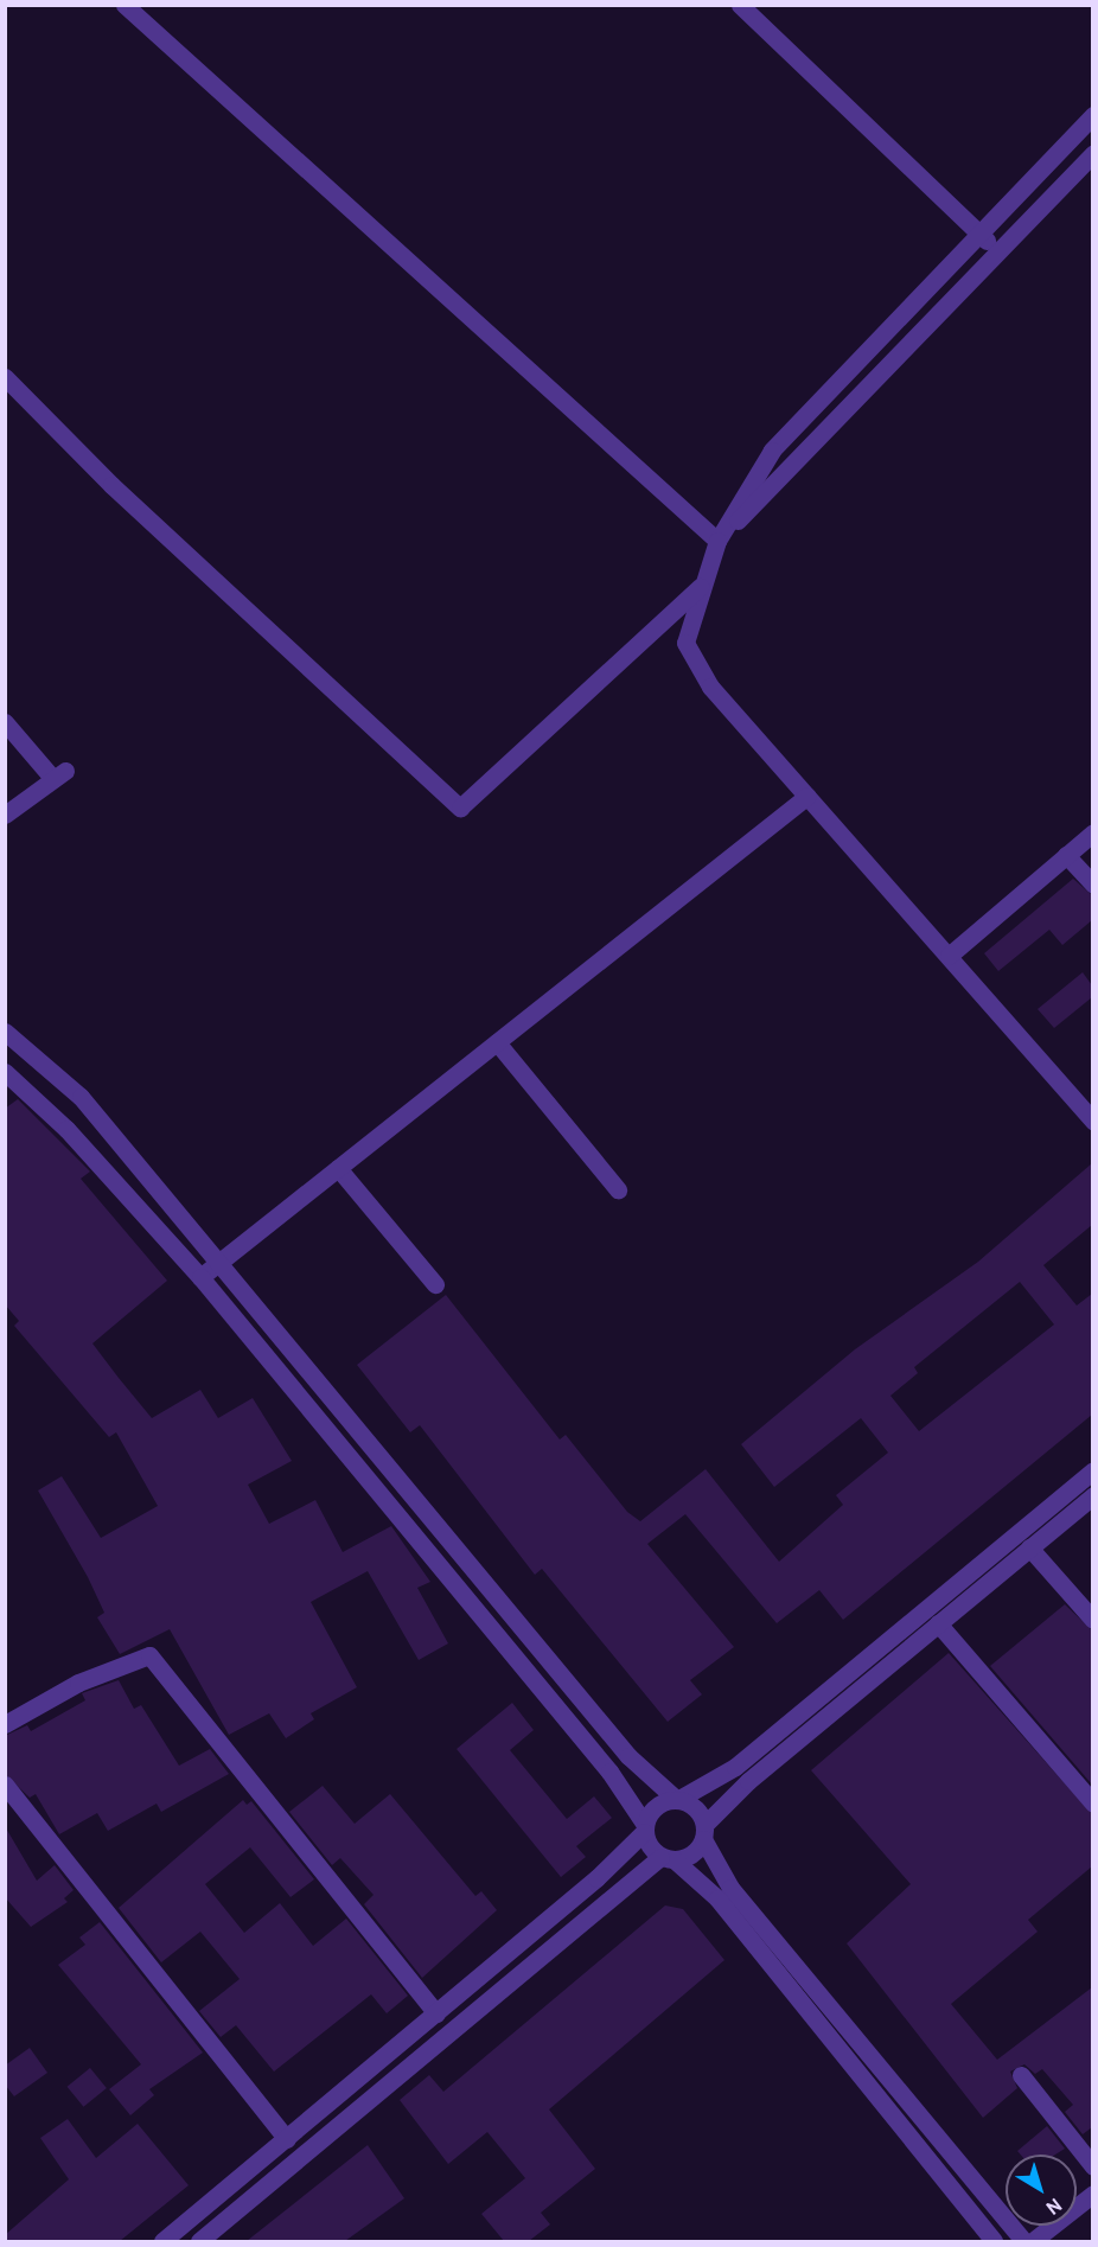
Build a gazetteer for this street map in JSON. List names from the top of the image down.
{
  "north": "bottom right"
}
